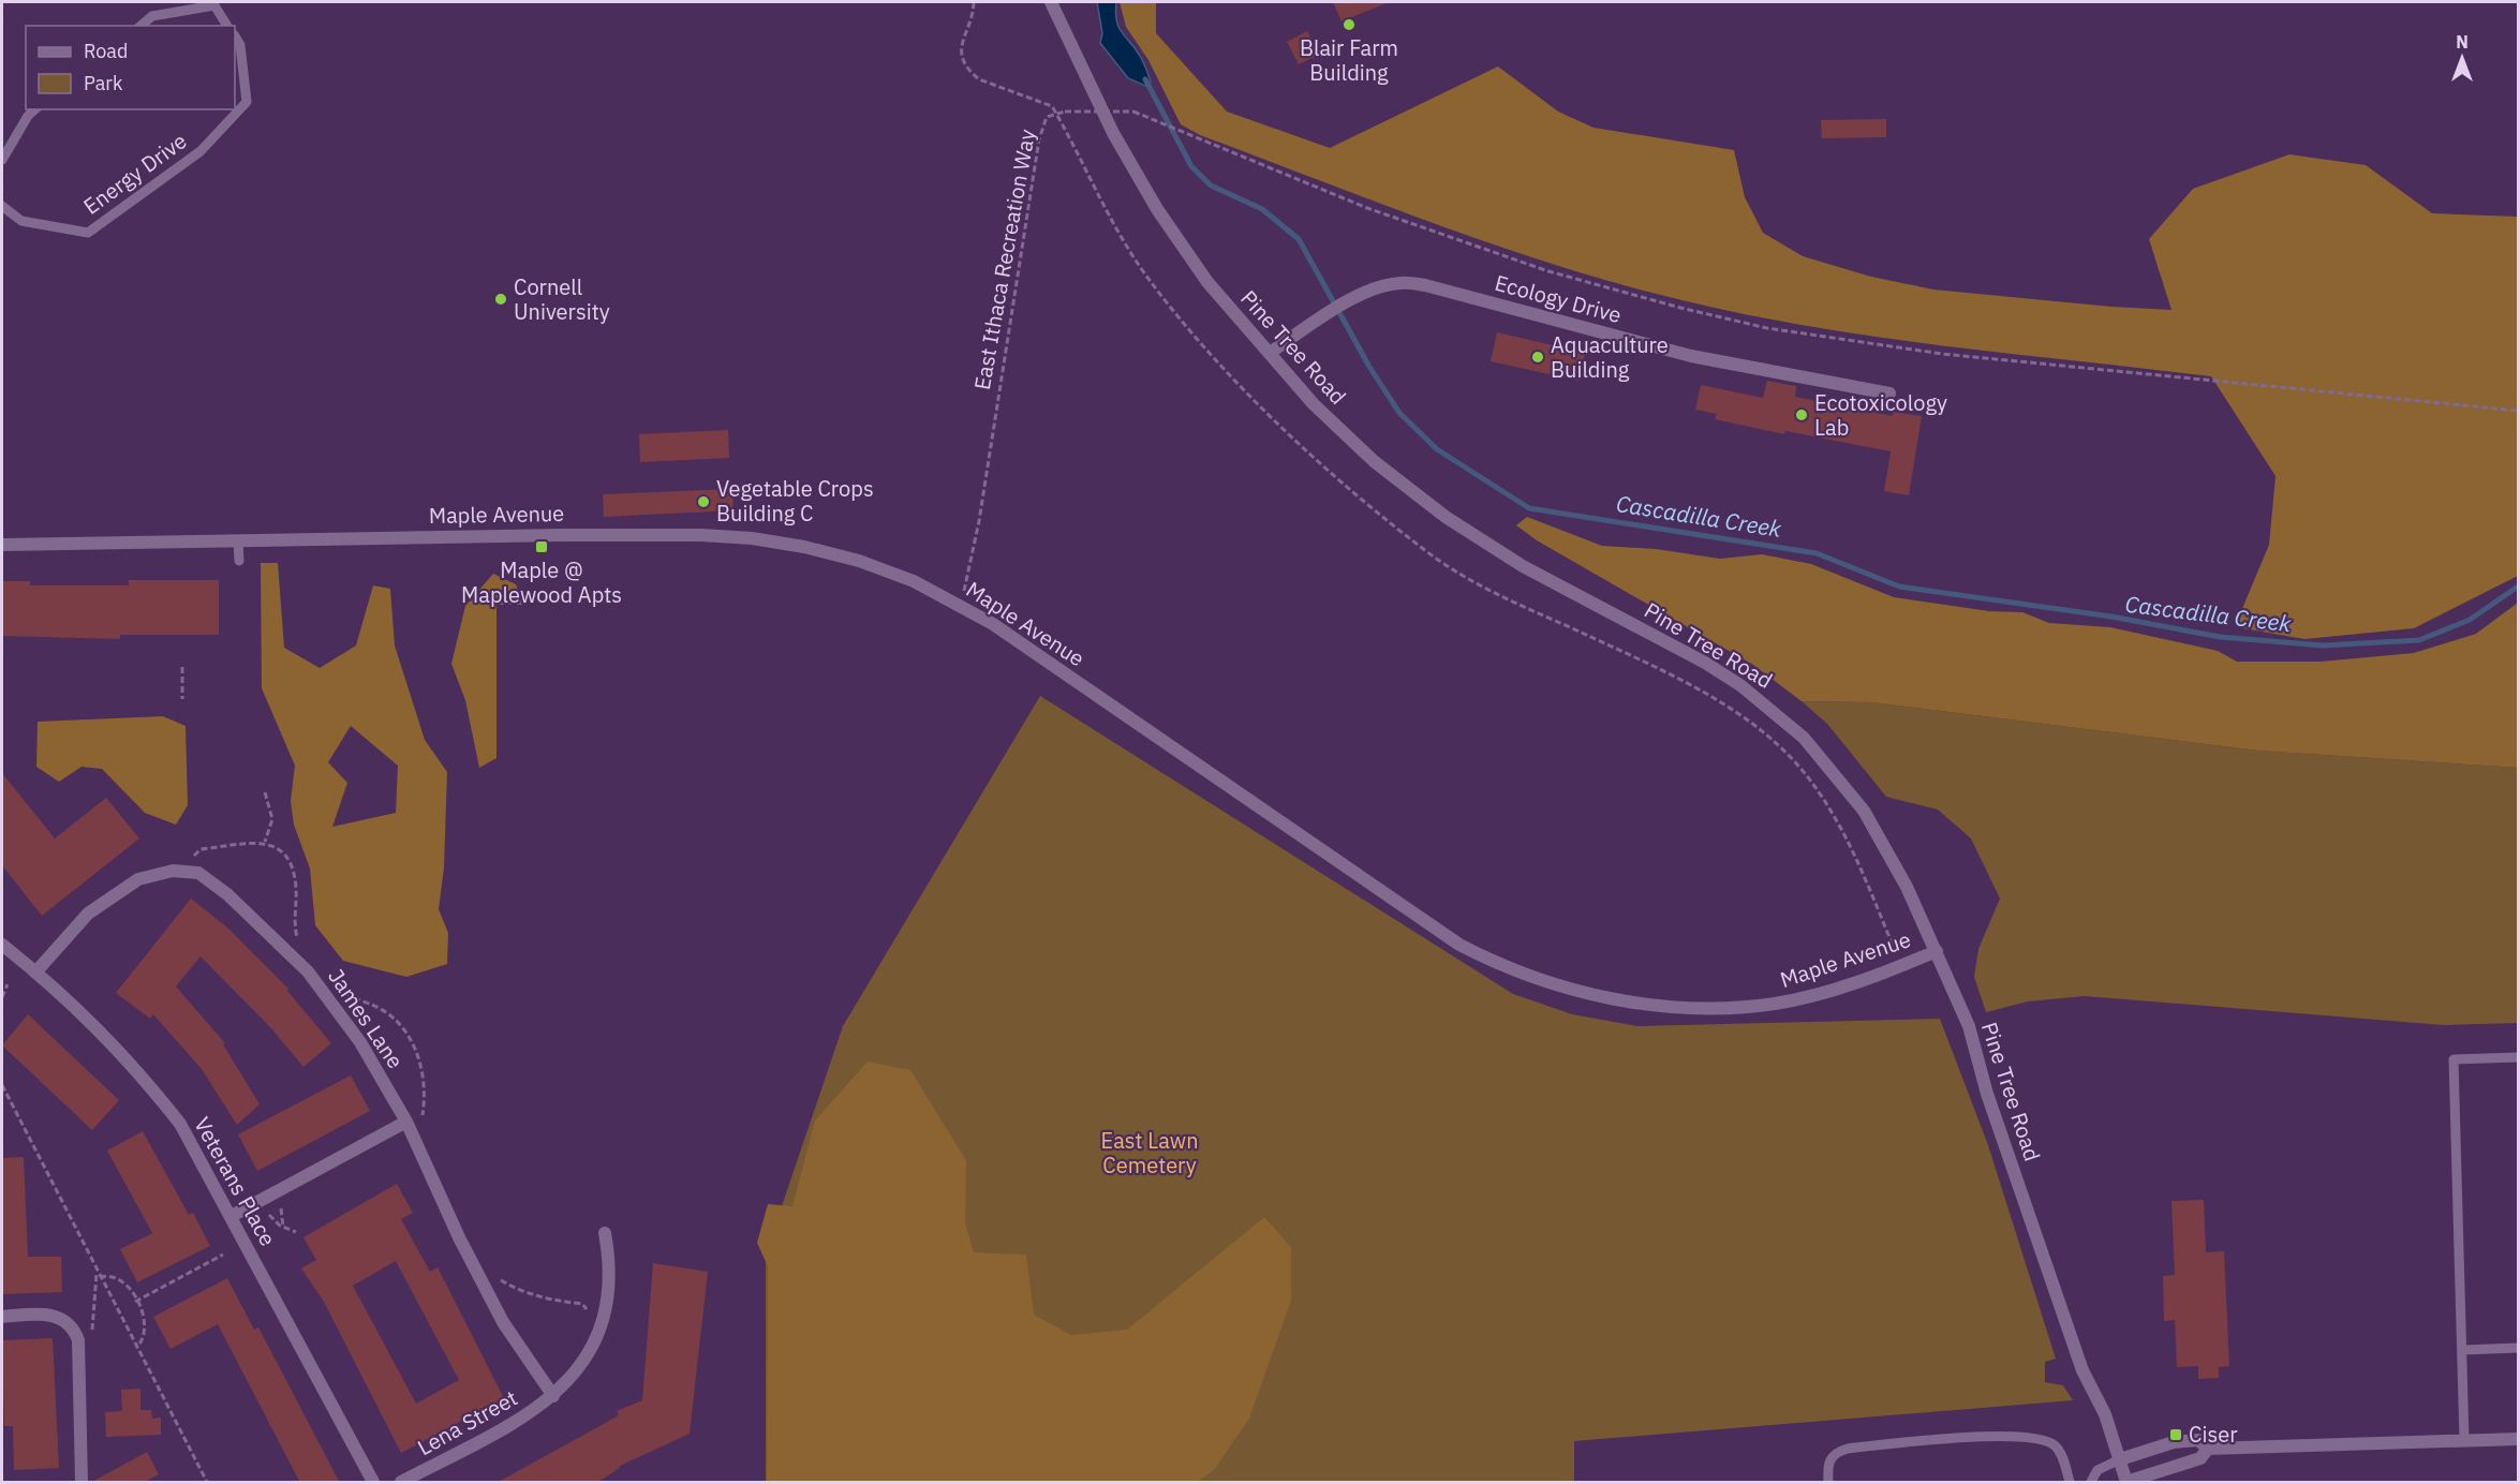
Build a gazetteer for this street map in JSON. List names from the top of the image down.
{
  "streets": {
    "street": [
      "Ecology Drive",
      "Pine Tree Road",
      "Maple Avenue",
      "James Lane",
      "Veterans Place",
      "Lena Street"
    ],
    "lane": ["Energy Drive"],
    "path": ["East Ithaca Recreation Way"]
  },
  "crossings": [
    ["Ecology Drive", "Pine Tree Road"],
    ["Pine Tree Road", "Maple Avenue"],
    ["James Lane", "Veterans Place"],
    ["James Lane", "Lena Street"]
  ],
  "water": ["Cascadilla Creek"],
  "parks": ["East Lawn Cemetery"],
  "places": {
    "other": [
      "Blair Farm Building",
      "Cornell University",
      "Aquaculture Building",
      "Ecotoxicology Lab",
      "Vegetable Crops Building C"
    ],
    "transit": ["Maple @ Maplewood Apts", "Ciser"]
  },
  "legend": ["Road", "Park"],
  "north": "top"
}
